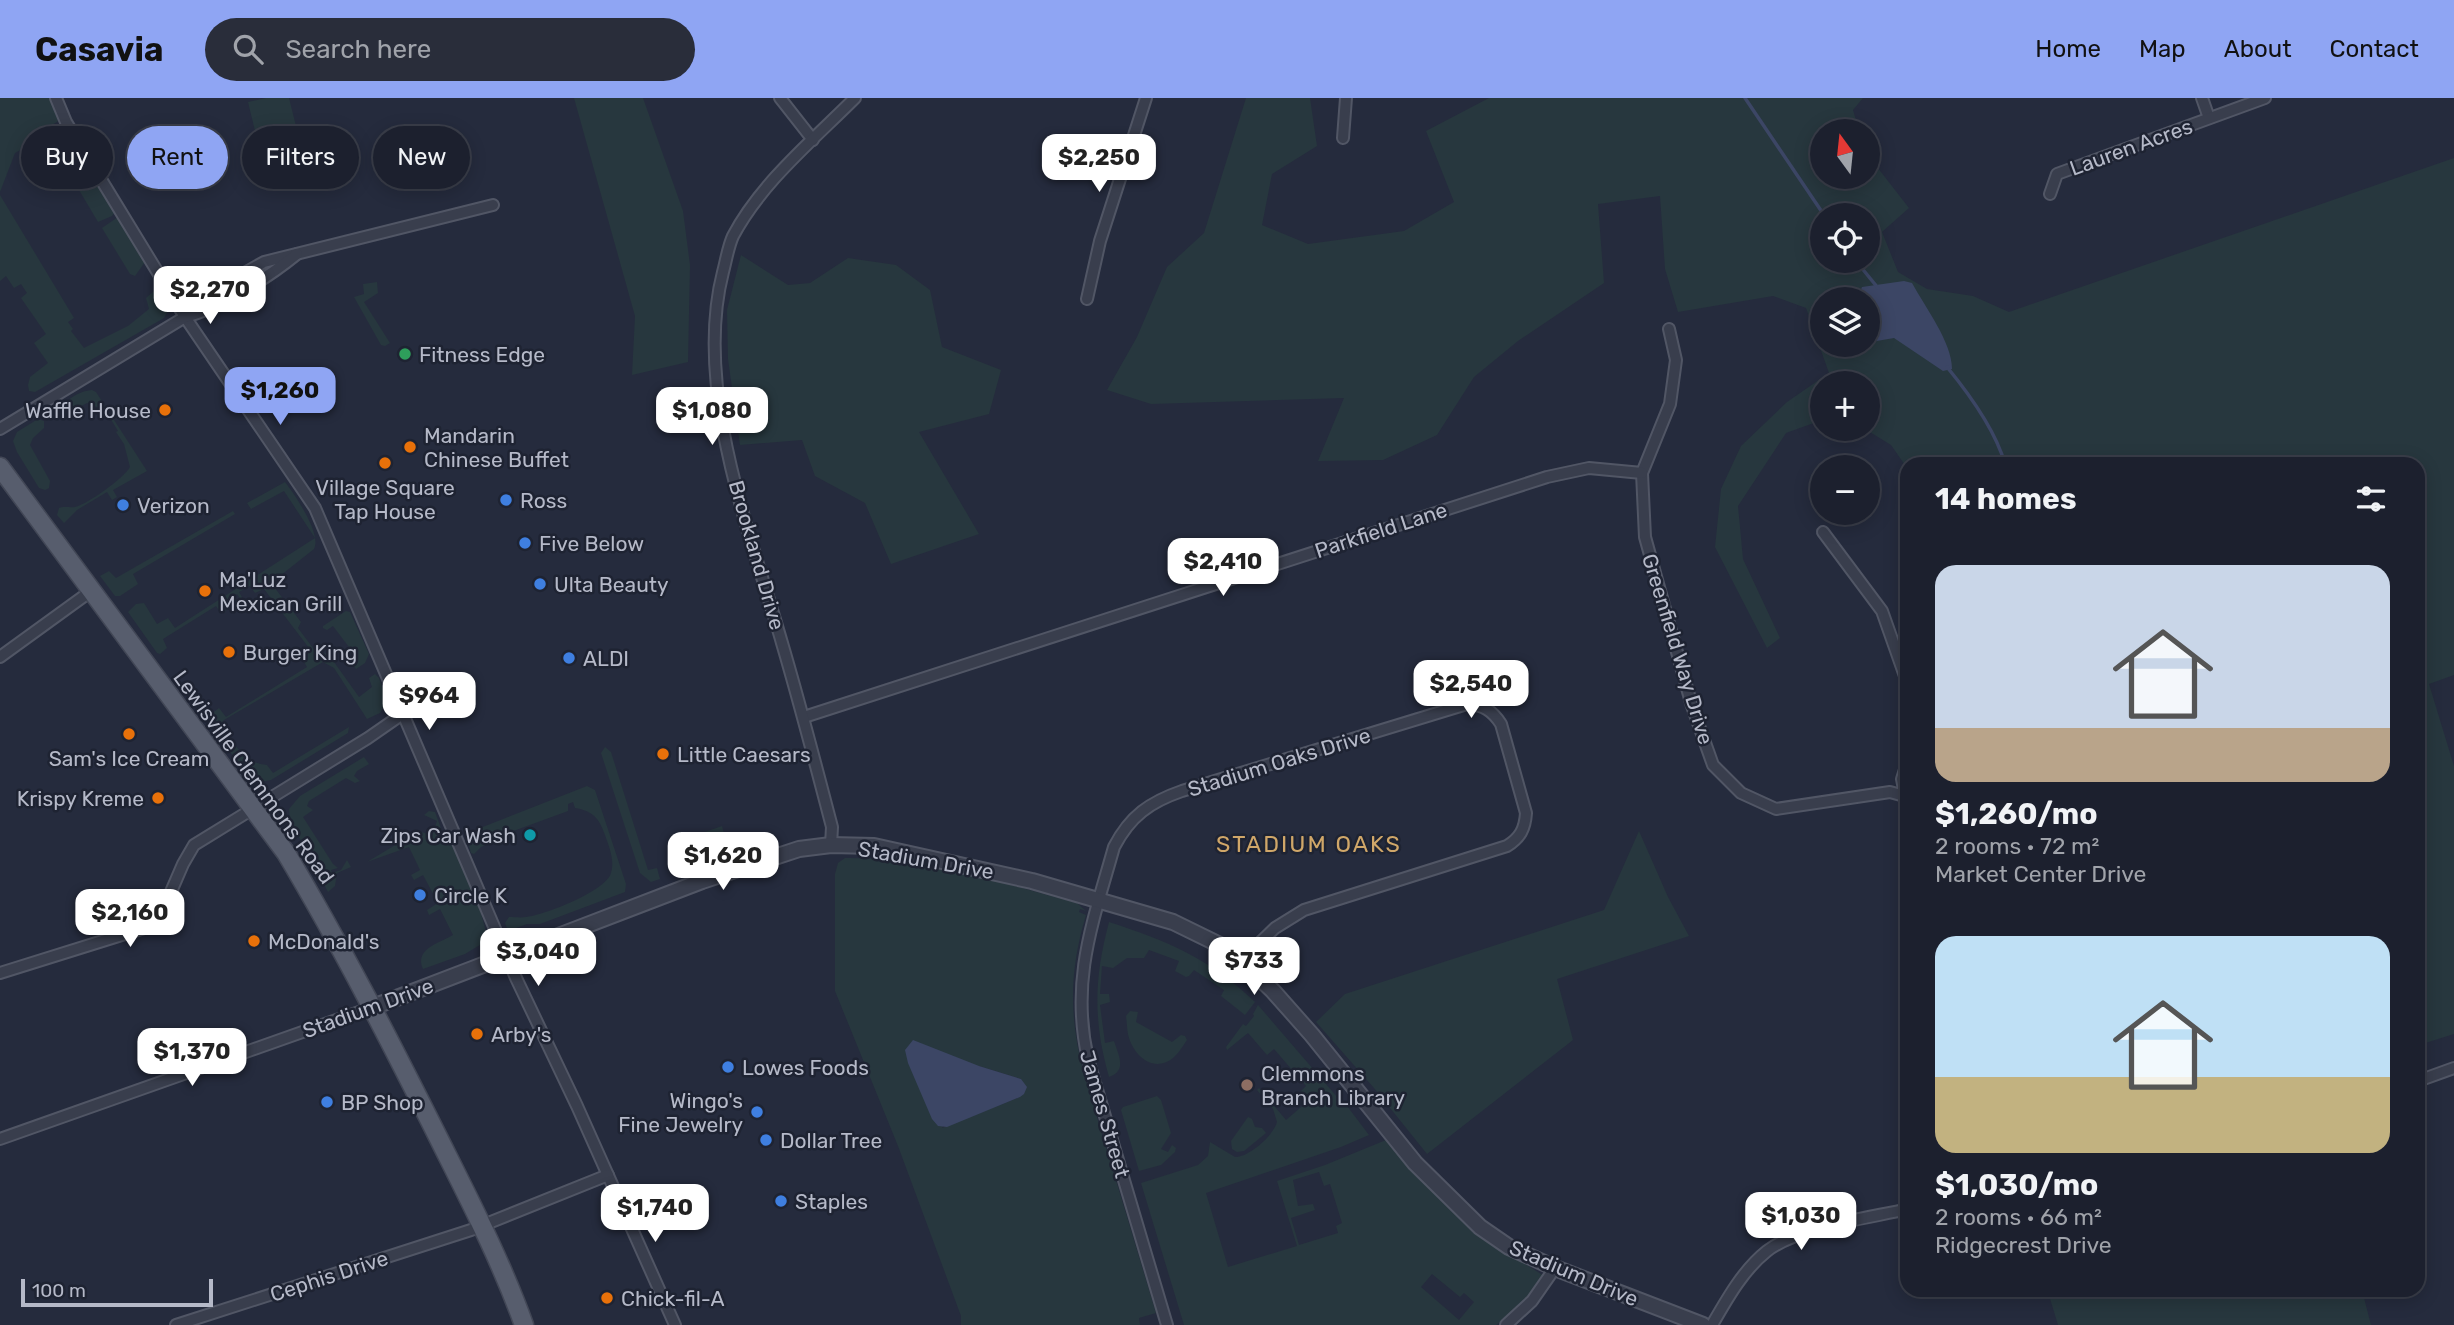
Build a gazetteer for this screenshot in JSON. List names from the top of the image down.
{
  "streets": {
    "main road": ["Lewisville Clemmons Road"],
    "street": [
      "Lauren Acres",
      "Parkfield Lane",
      "Brookland Drive",
      "Greenfield Way Drive",
      "Stadium Oaks Drive",
      "Stadium Drive",
      "James Street",
      "Cephis Drive"
    ]
  },
  "crossings": [
    ["Parkfield Lane", "Brookland Drive"],
    ["Parkfield Lane", "Greenfield Way Drive"],
    ["Brookland Drive", "Stadium Drive"],
    ["Stadium Oaks Drive", "Stadium Drive"],
    ["Stadium Oaks Drive", "James Street"],
    ["Lewisville Clemmons Road", "Stadium Drive"],
    ["Lewisville Clemmons Road", "Cephis Drive"],
    ["Stadium Drive", "James Street"]
  ],
  "districts": ["STADIUM OAKS"],
  "places": [
    "Fitness Edge",
    "Waffle House",
    "Mandarin Chinese Buffet",
    "Village Square Tap House",
    "Ross",
    "Verizon",
    "Five Below",
    "Ulta Beauty",
    "Ma'Luz Mexican Grill",
    "Burger King",
    "ALDI",
    "Sam's Ice Cream",
    "Little Caesars",
    "Krispy Kreme",
    "Zips Car Wash",
    "Circle K",
    "McDonald's",
    "Arby's",
    "Lowes Foods",
    "Clemmons Branch Library",
    "BP Shop",
    "Wingo's Fine Jewelry",
    "Dollar Tree",
    "Staples",
    "Chick-fil-A"
  ],
  "scale_bar": "100 m",
  "north": "top",
  "page": {
    "header": "Casavia",
    "search": "Search here",
    "nav": [
      "Home",
      "Map",
      "About",
      "Contact"
    ],
    "map_buttons": ["+", "−"],
    "chip": [
      "Buy",
      "Rent",
      "Filters",
      "New"
    ],
    "price": [
      "$2,250",
      "$2,270",
      "$1,260",
      "$1,080",
      "$2,410",
      "$2,540",
      "$964",
      "$1,620",
      "$2,160",
      "$3,040",
      "$733",
      "$1,370",
      "$1,740",
      "$1,030"
    ],
    "heading": "14 homes",
    "list": [
      {
        "name": "$1,260/mo",
        "note": "2 rooms · 72 m² · Market Center Drive"
      },
      {
        "name": "$1,030/mo",
        "note": "2 rooms · 66 m² · Ridgecrest Drive"
      }
    ],
    "scale": "100 m"
  }
}
